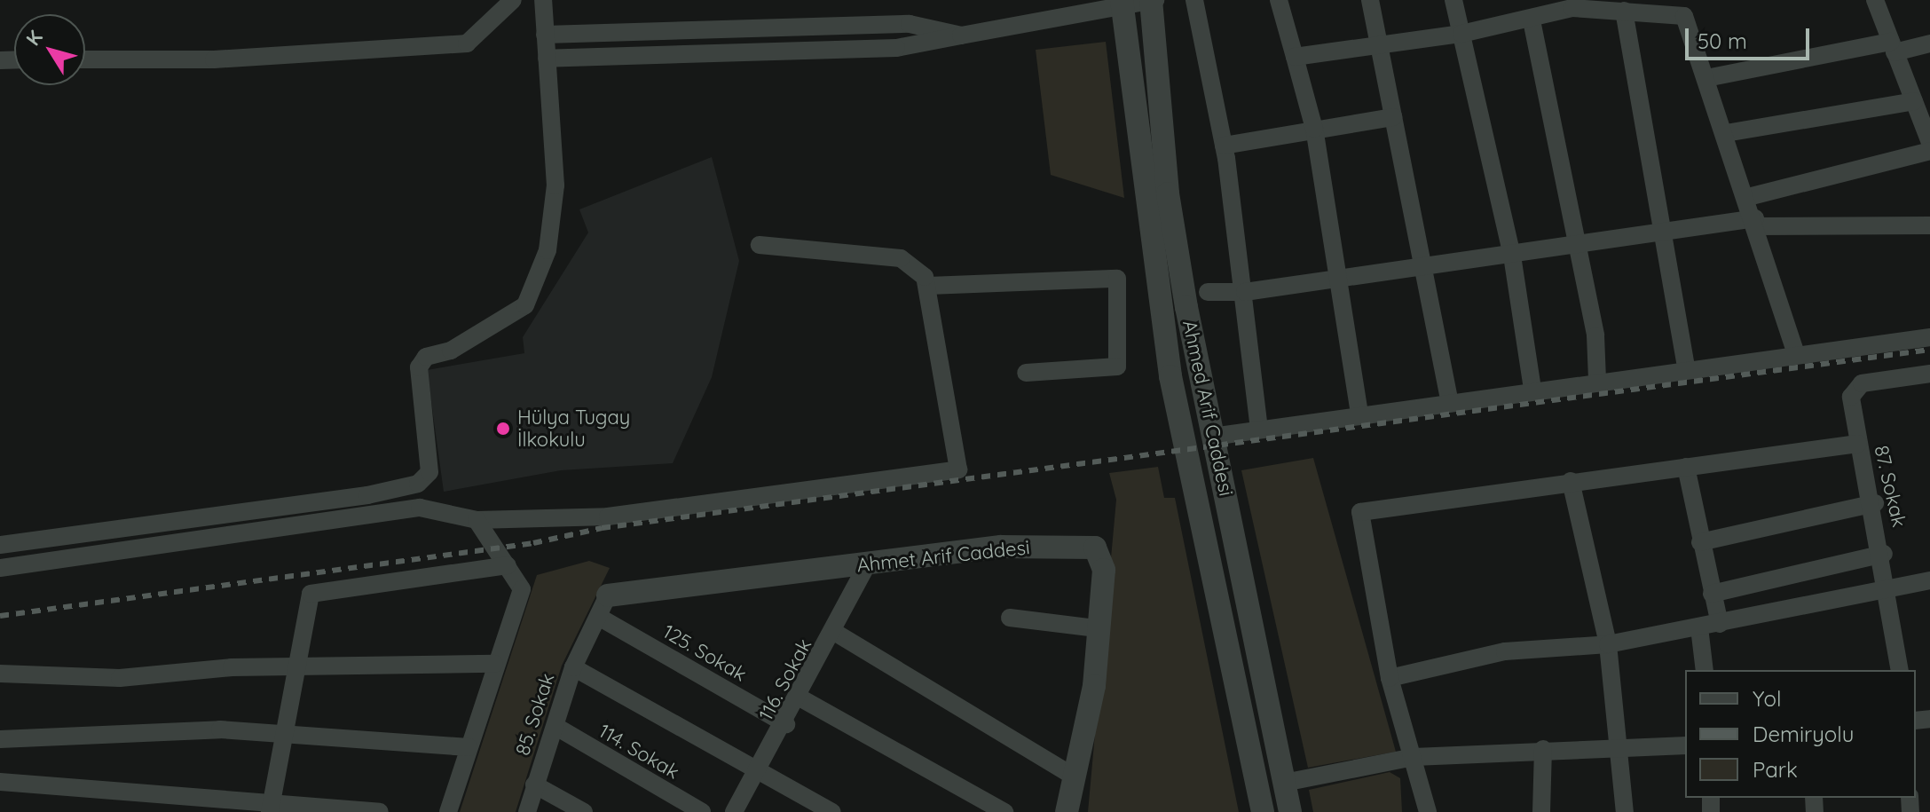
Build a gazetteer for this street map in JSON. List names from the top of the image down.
{
  "streets": {
    "street": [
      "Ahmed Arif Caddesi",
      "87. Sokak",
      "Ahmet Arif Caddesi",
      "125. Sokak",
      "116. Sokak",
      "85. Sokak",
      "114. Sokak"
    ]
  },
  "crossings": [
    ["Ahmet Arif Caddesi", "116. Sokak"],
    ["Ahmet Arif Caddesi", "85. Sokak"],
    ["125. Sokak", "116. Sokak"],
    ["125. Sokak", "85. Sokak"],
    ["85. Sokak", "114. Sokak"]
  ],
  "places": ["Hülya Tugay İlkokulu"],
  "legend": ["Yol", "Demiryolu", "Park"],
  "scale_bar": "50 m",
  "north": "top left"
}
